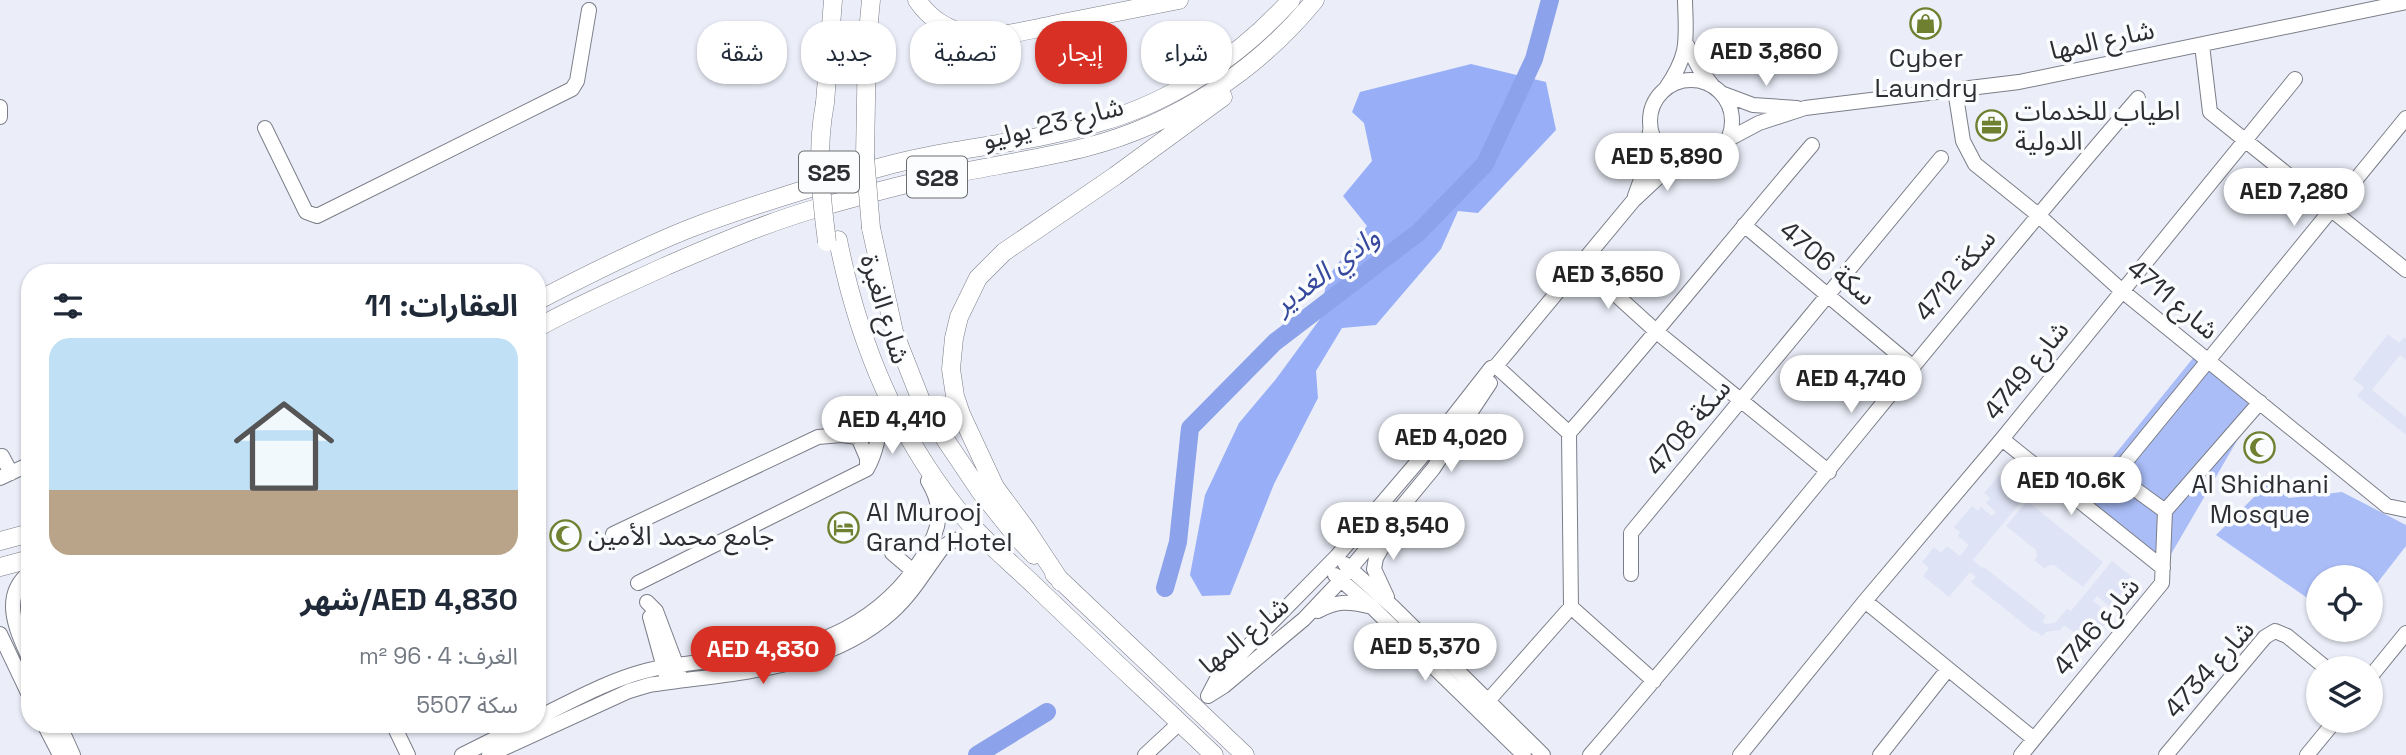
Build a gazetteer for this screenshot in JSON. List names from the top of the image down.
{
  "streets": {
    "main road": [
      "شارع 23 يوليو",
      "S25",
      "S28",
      "شارع الغبرة"
    ],
    "street": [
      "شارع المها",
      "4706 سكة",
      "سكة 4712",
      "4711 شارع",
      "4749 شارع",
      "سكة 4708",
      "4746 شارع",
      "4734 شارع"
    ]
  },
  "crossings": [
    ["شارع المها", "4711 شارع"],
    ["4706 سكة", "سكة 4712"],
    ["4706 سكة", "سكة 4708"],
    ["سكة 4712", "4711 شارع"],
    ["4711 شارع", "4749 شارع"]
  ],
  "water": ["وادي الغدير"],
  "places": {
    "shop": ["Cyber Laundry"],
    "office": ["اطياب للخدمات الدولية"],
    "mosque": ["Al Shidhani Mosque", "جامع محمد الأمين"],
    "hotel": ["Al Murooj Grand Hotel"]
  },
  "page": {
    "chip": [
      "شراء",
      "إيجار",
      "تصفية",
      "جديد",
      "شقة"
    ],
    "price": [
      "AED 3,860",
      "AED 5,890",
      "AED 7,280",
      "AED 3,650",
      "AED 4,740",
      "AED 4,410",
      "AED 4,020",
      "AED 10.6K",
      "AED 8,540",
      "AED 5,370",
      "AED 4,830"
    ],
    "heading": "العقارات: 11",
    "list": [
      {
        "name": "AED 4,830/شهر",
        "note": "الغرف: 4 · 96 m² · سكة 5507"
      }
    ]
  }
}
